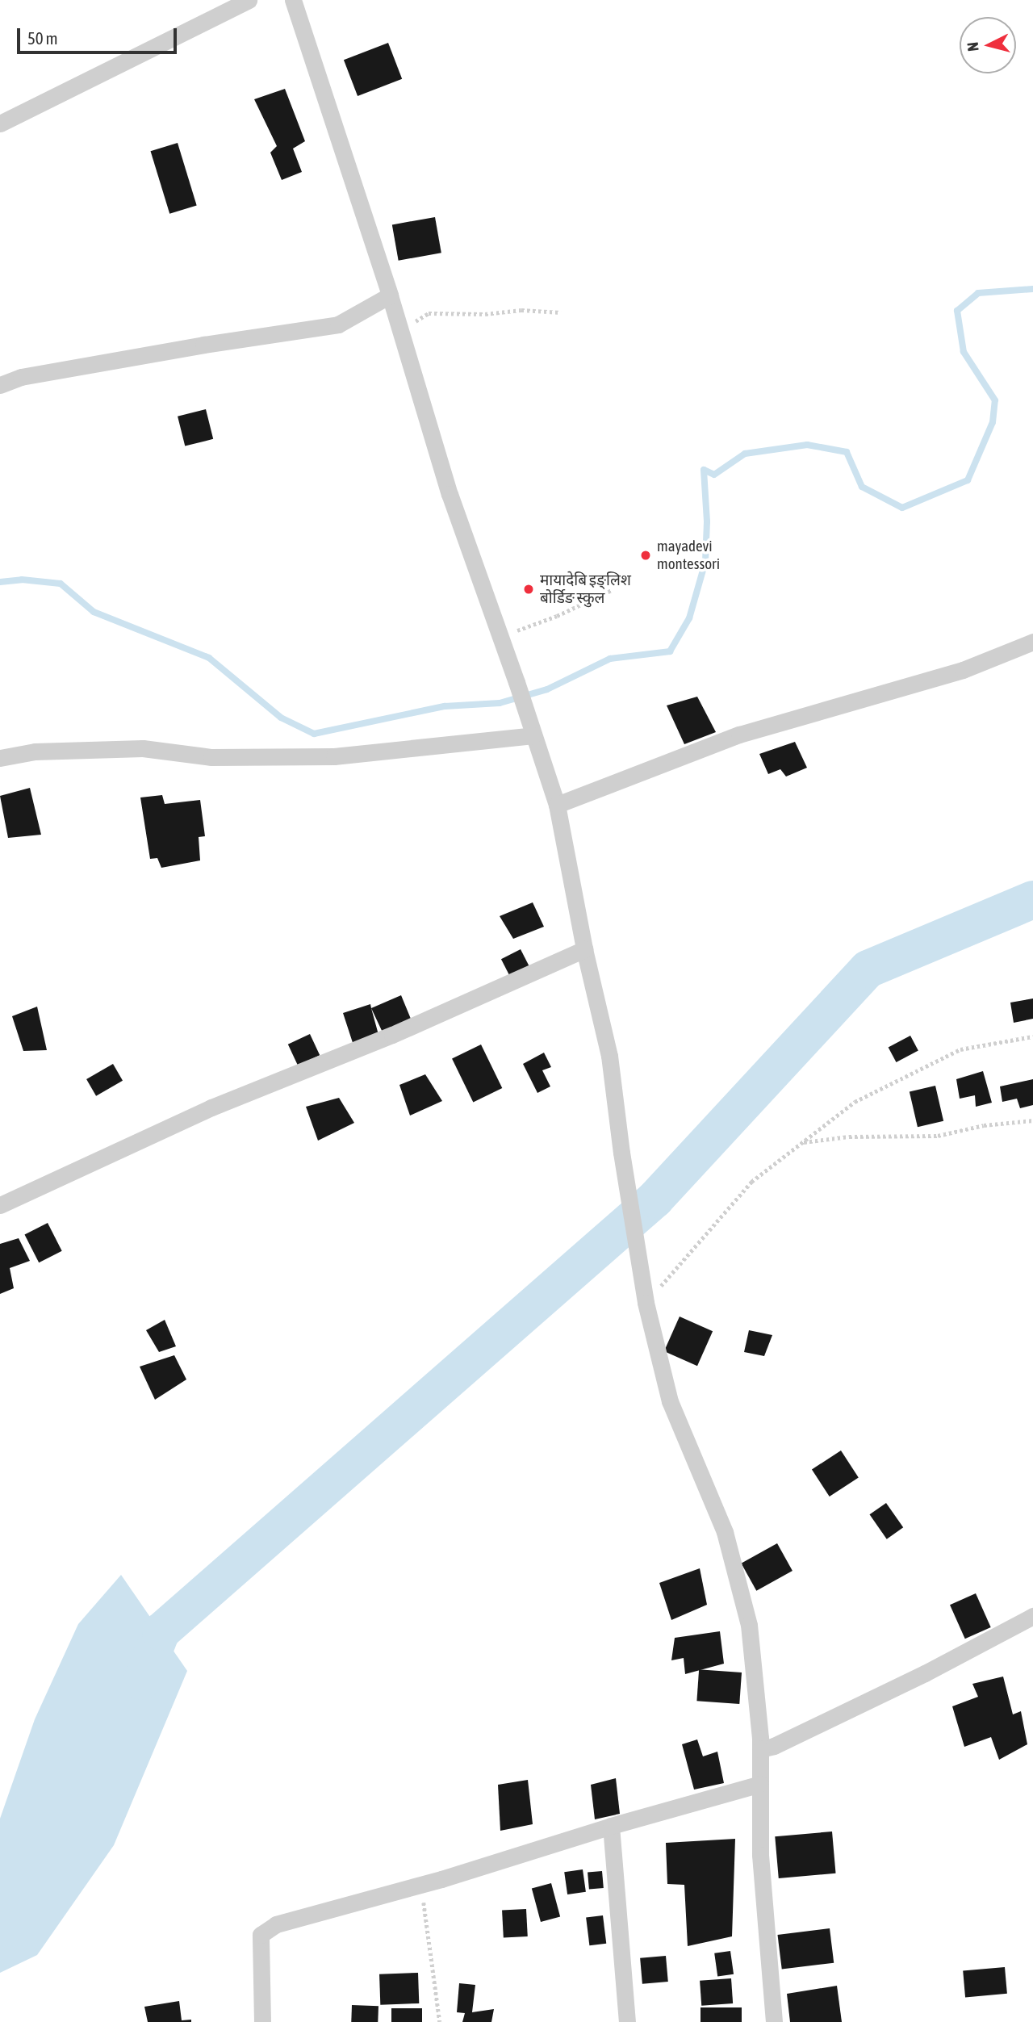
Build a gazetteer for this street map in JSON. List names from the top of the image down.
{
  "places": ["mayadevi montessori", "मायादेबि इङ्लिश बोर्डिङ स्कुल"],
  "scale_bar": "50 m",
  "north": "left"
}
